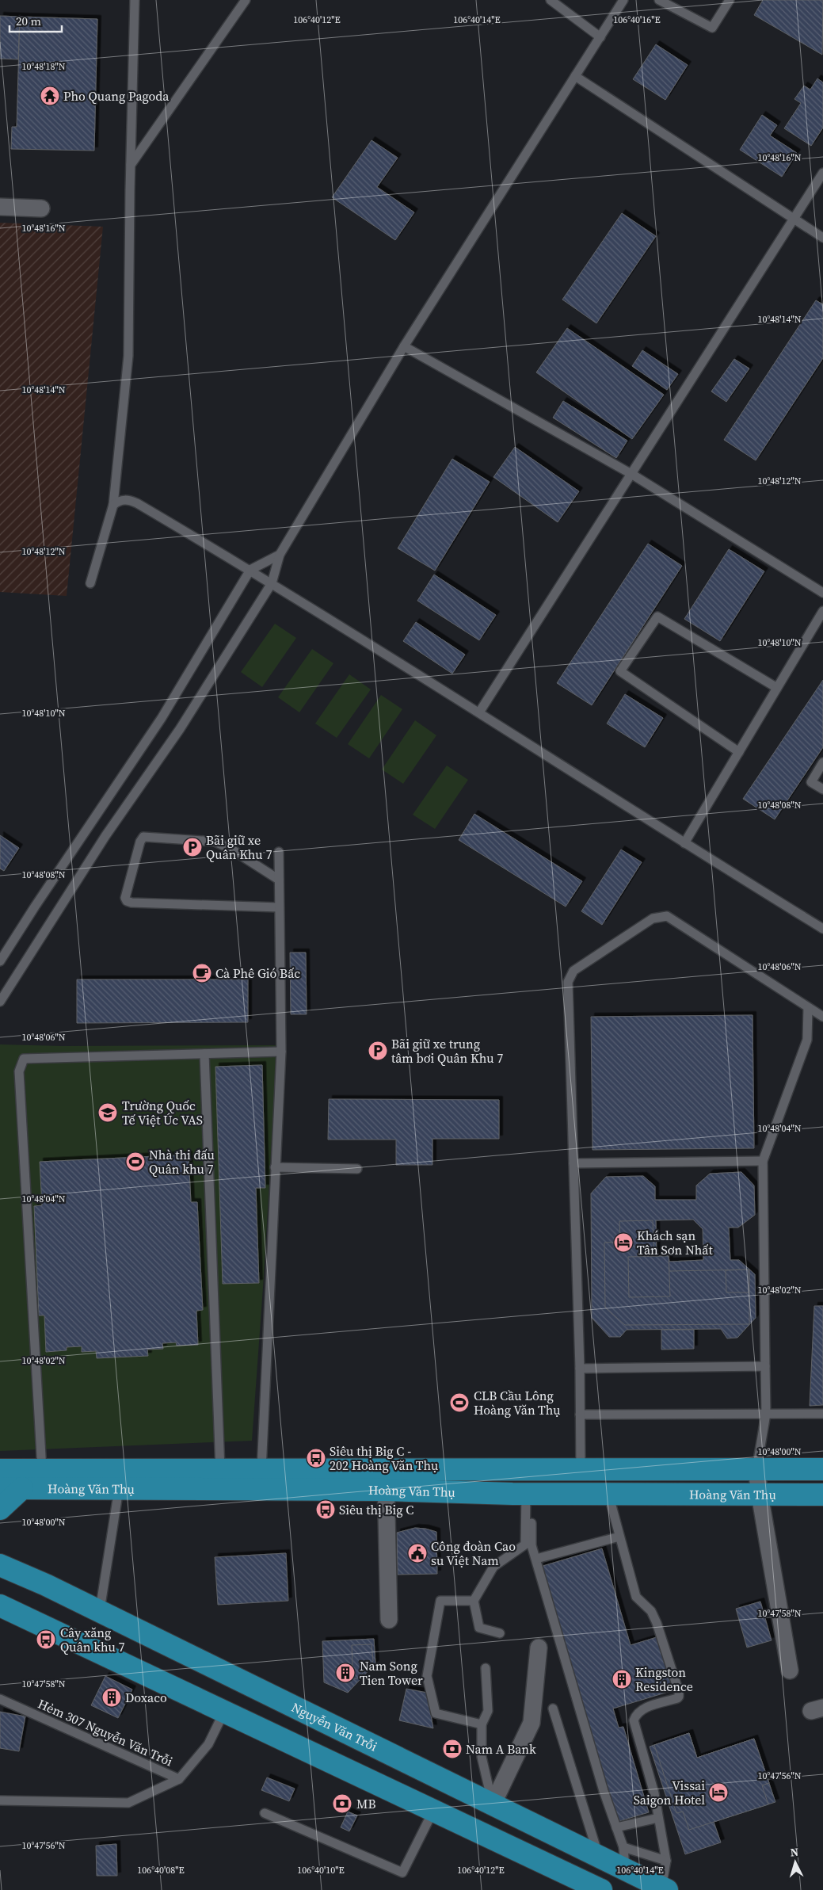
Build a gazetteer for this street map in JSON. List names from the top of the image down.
{
  "streets": {
    "main road": ["Hoàng Văn Thụ", "Nguyễn Văn Trỗi"],
    "lane": ["Hẻm 307 Nguyễn Văn Trỗi"]
  },
  "places": {
    "temple": ["Pho Quang Pagoda"],
    "parking": ["Bãi giữ xe Quân Khu 7", "Bãi giữ xe trung tâm bơi Quân Khu 7"],
    "cafe": ["Cà Phê Gió Bấc"],
    "school or university": ["Trường Quốc Tế Việt Úc VAS"],
    "sports": ["Nhà thi đấu Quân khu 7", "CLB Cầu Lông Hoàng Văn Thụ"],
    "hotel": ["Khách sạn Tân Sơn Nhất", "Vissai Saigon Hotel"],
    "bus stop": ["Siêu thị Big C - 202 Hoàng Văn Thụ", "Siêu thị Big C", "Cây xăng Quân khu 7"],
    "public building": ["Công đoàn Cao su Việt Nam"],
    "building": ["Nam Song Tien Tower", "Kingston Residence", "Doxaco"],
    "bank": ["Nam A Bank", "MB"]
  },
  "scale_bar": "20 m",
  "north": "top",
  "coordinates": [
    "106°40'12\"E",
    "106°40'14\"E",
    "106°40'16\"E",
    "10°48'18\"N",
    "10°48'16\"N",
    "10°48'14\"N",
    "10°48'12\"N",
    "10°48'10\"N",
    "10°48'08\"N",
    "10°48'06\"N",
    "10°48'04\"N",
    "10°48'02\"N",
    "10°48'00\"N",
    "10°47'58\"N",
    "10°47'56\"N",
    "106°40'08\"E",
    "106°40'10\"E"
  ]
}
